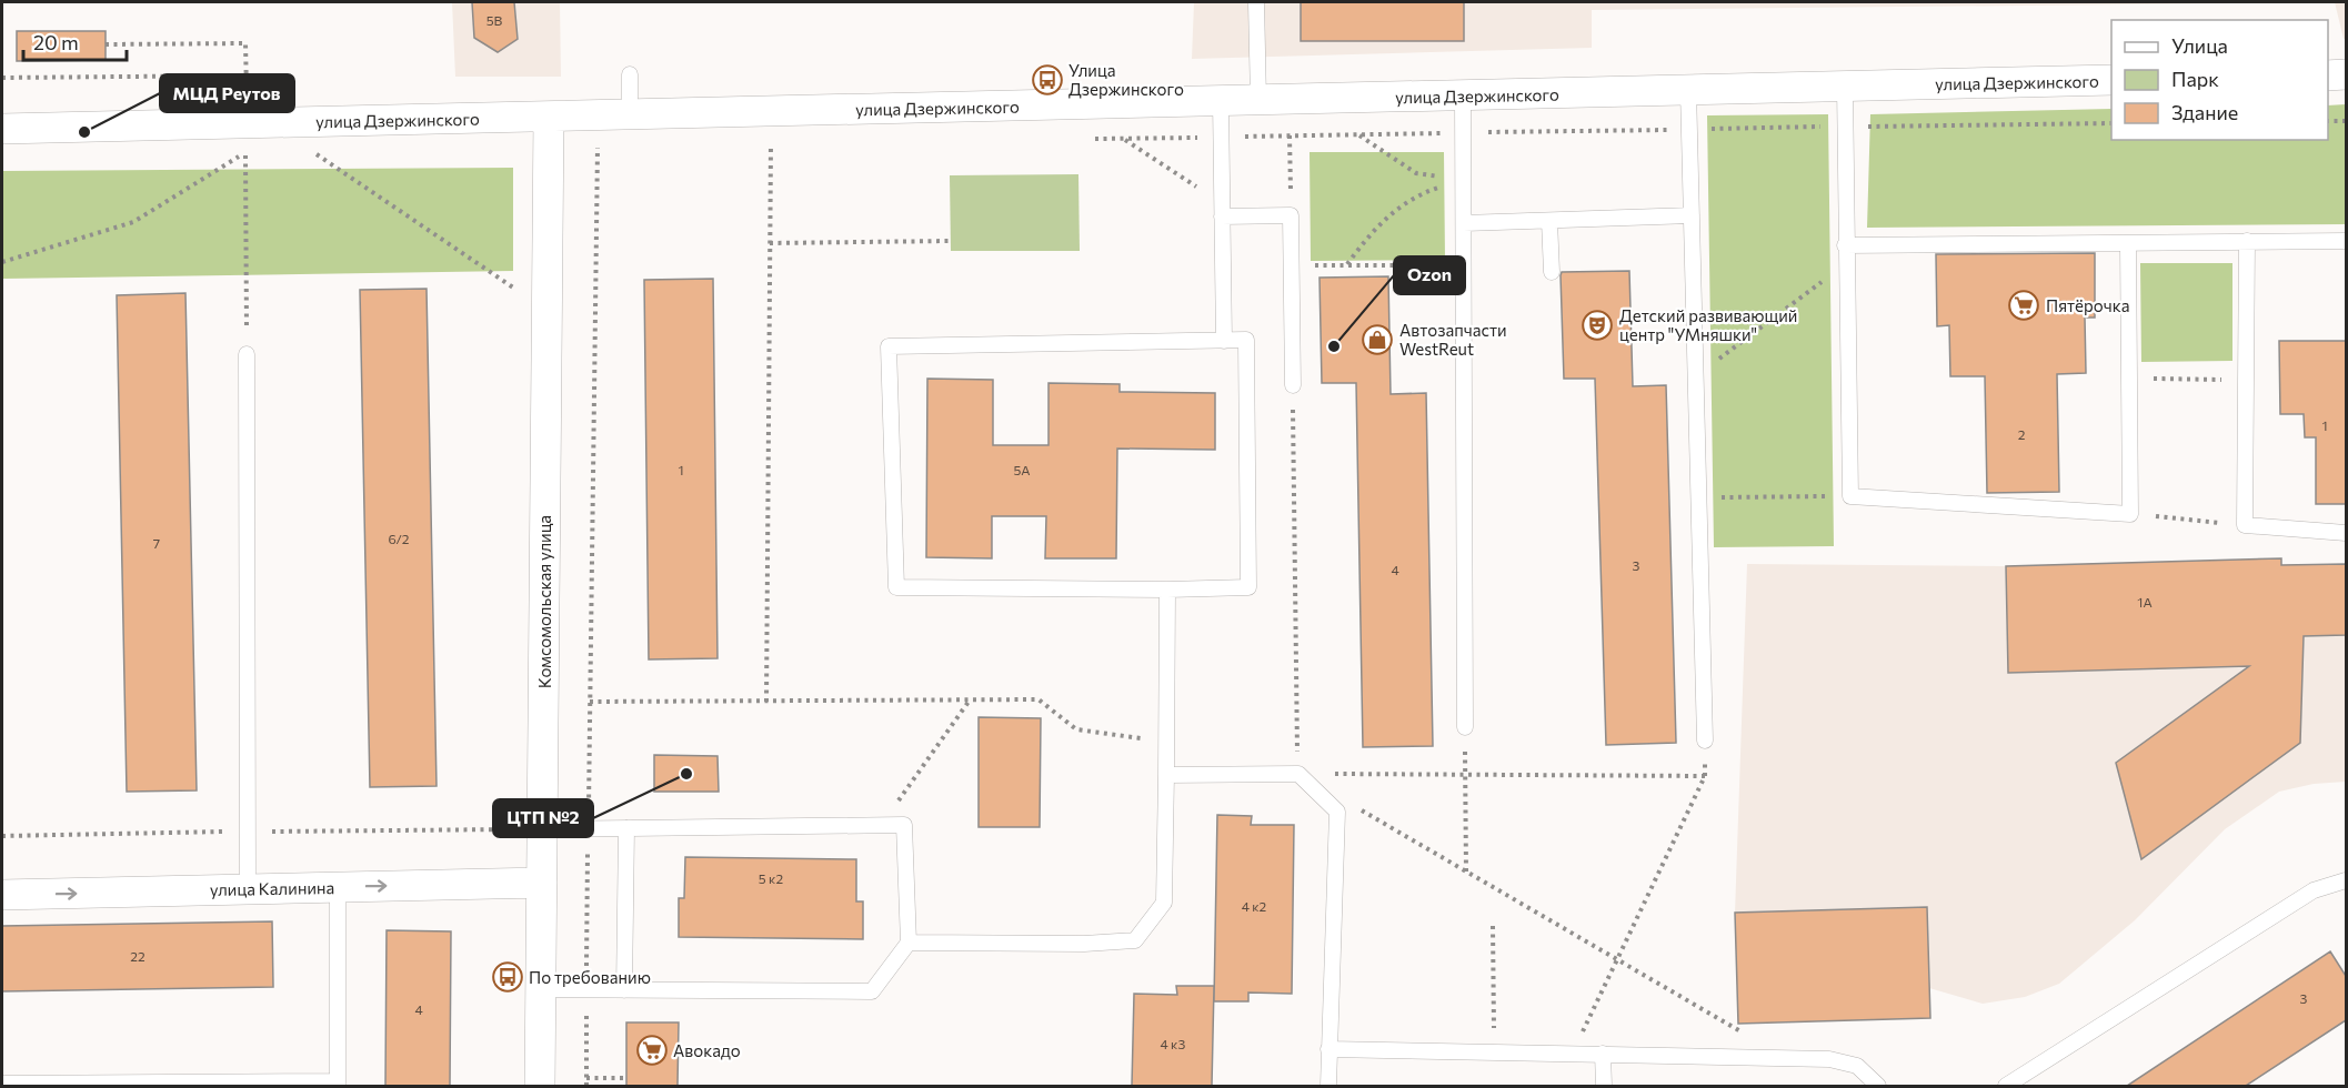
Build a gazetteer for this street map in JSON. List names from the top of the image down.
{
  "streets": {
    "street": ["улица Дзержинского", "Комсомольская улица", "улица Калинина"]
  },
  "crossings": [
    ["улица Дзержинского", "Комсомольская улица"],
    ["Комсомольская улица", "улица Калинина"]
  ],
  "one_way": ["улица Калинина"],
  "places": {
    "bus stop": ["Улица Дзержинского", "По требованию"],
    "other": ["МЦД Реутов", "Ozon", "ЦТП №2"],
    "supermarket": ["Пятёрочка", "Авокадо"],
    "theatre": ["Детский развивающий центр \"УМняшки\""],
    "shop": ["Автозапчасти WestReut"]
  },
  "house_numbers": [
    "5В",
    "1",
    "2",
    "1",
    "5А",
    "6/2",
    "7",
    "3",
    "4",
    "1А",
    "5 к2",
    "4 к2",
    "22",
    "3",
    "4",
    "4 к3"
  ],
  "legend": ["Улица", "Парк", "Здание"],
  "scale_bar": "20 m"
}
